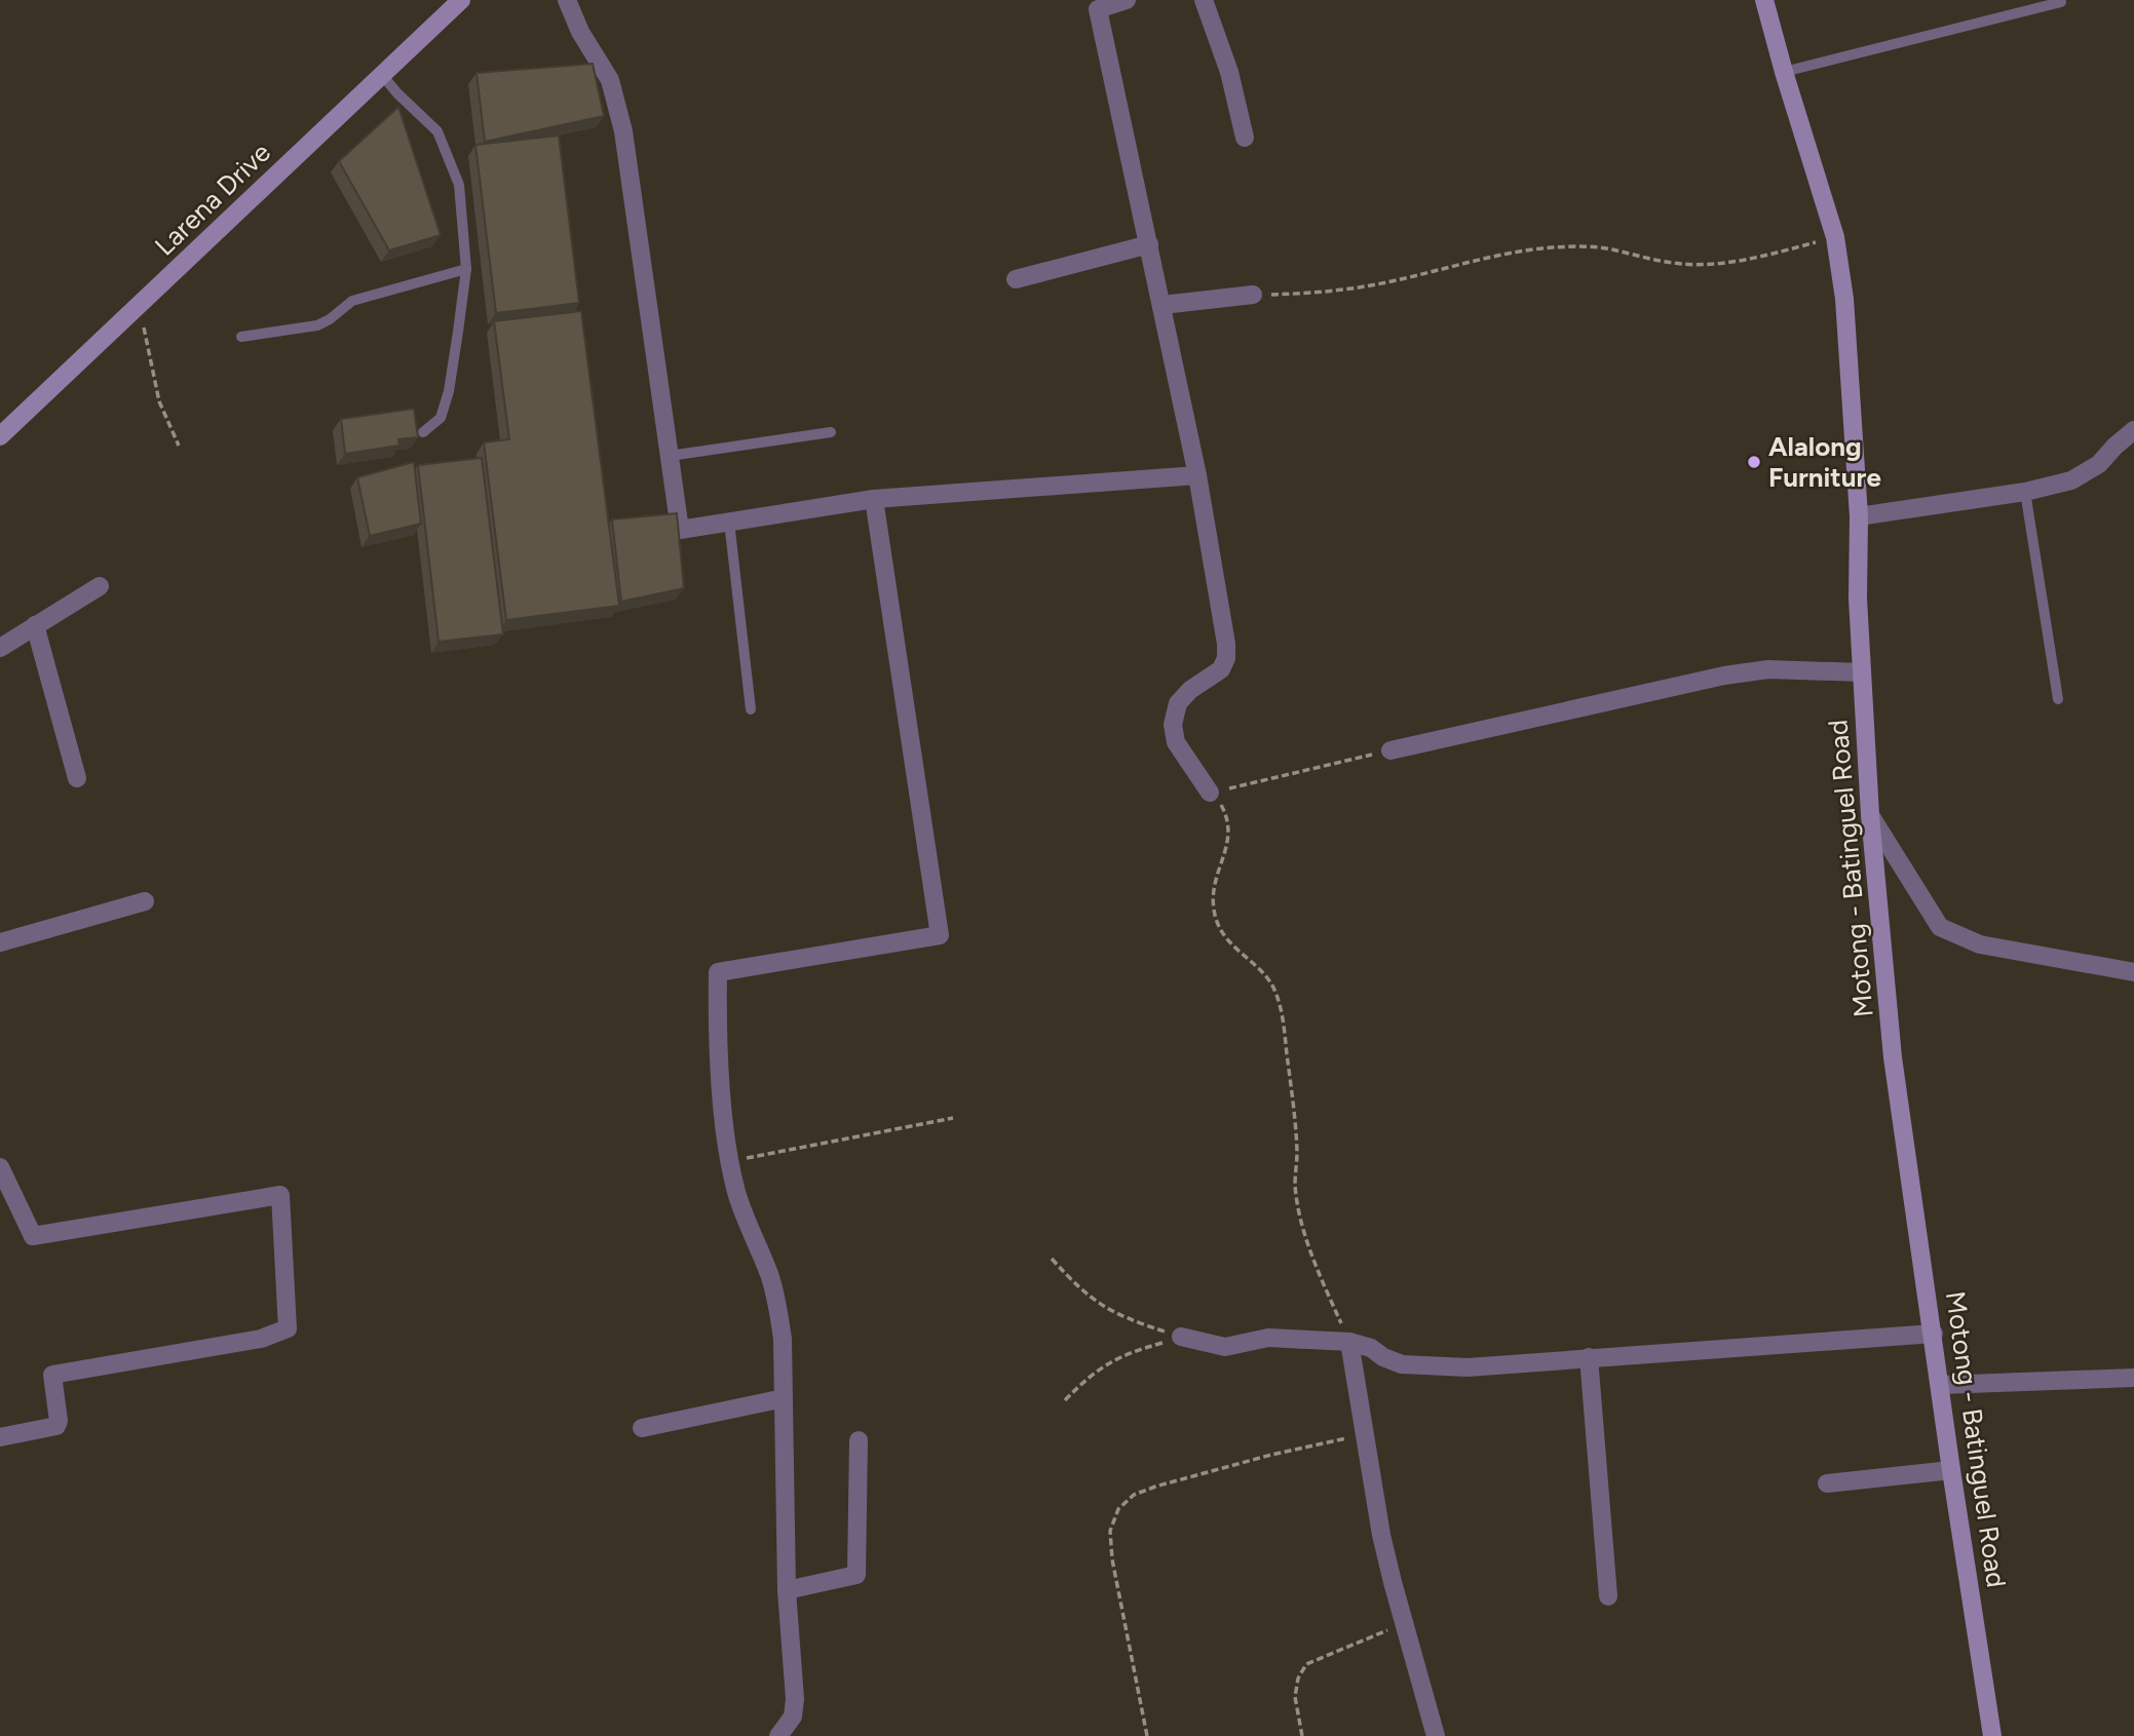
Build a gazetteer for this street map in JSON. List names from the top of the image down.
{
  "streets": {
    "street": ["Larena Drive", "Motong - Batinguel Road"]
  },
  "places": ["Alalong Furniture"]
}
